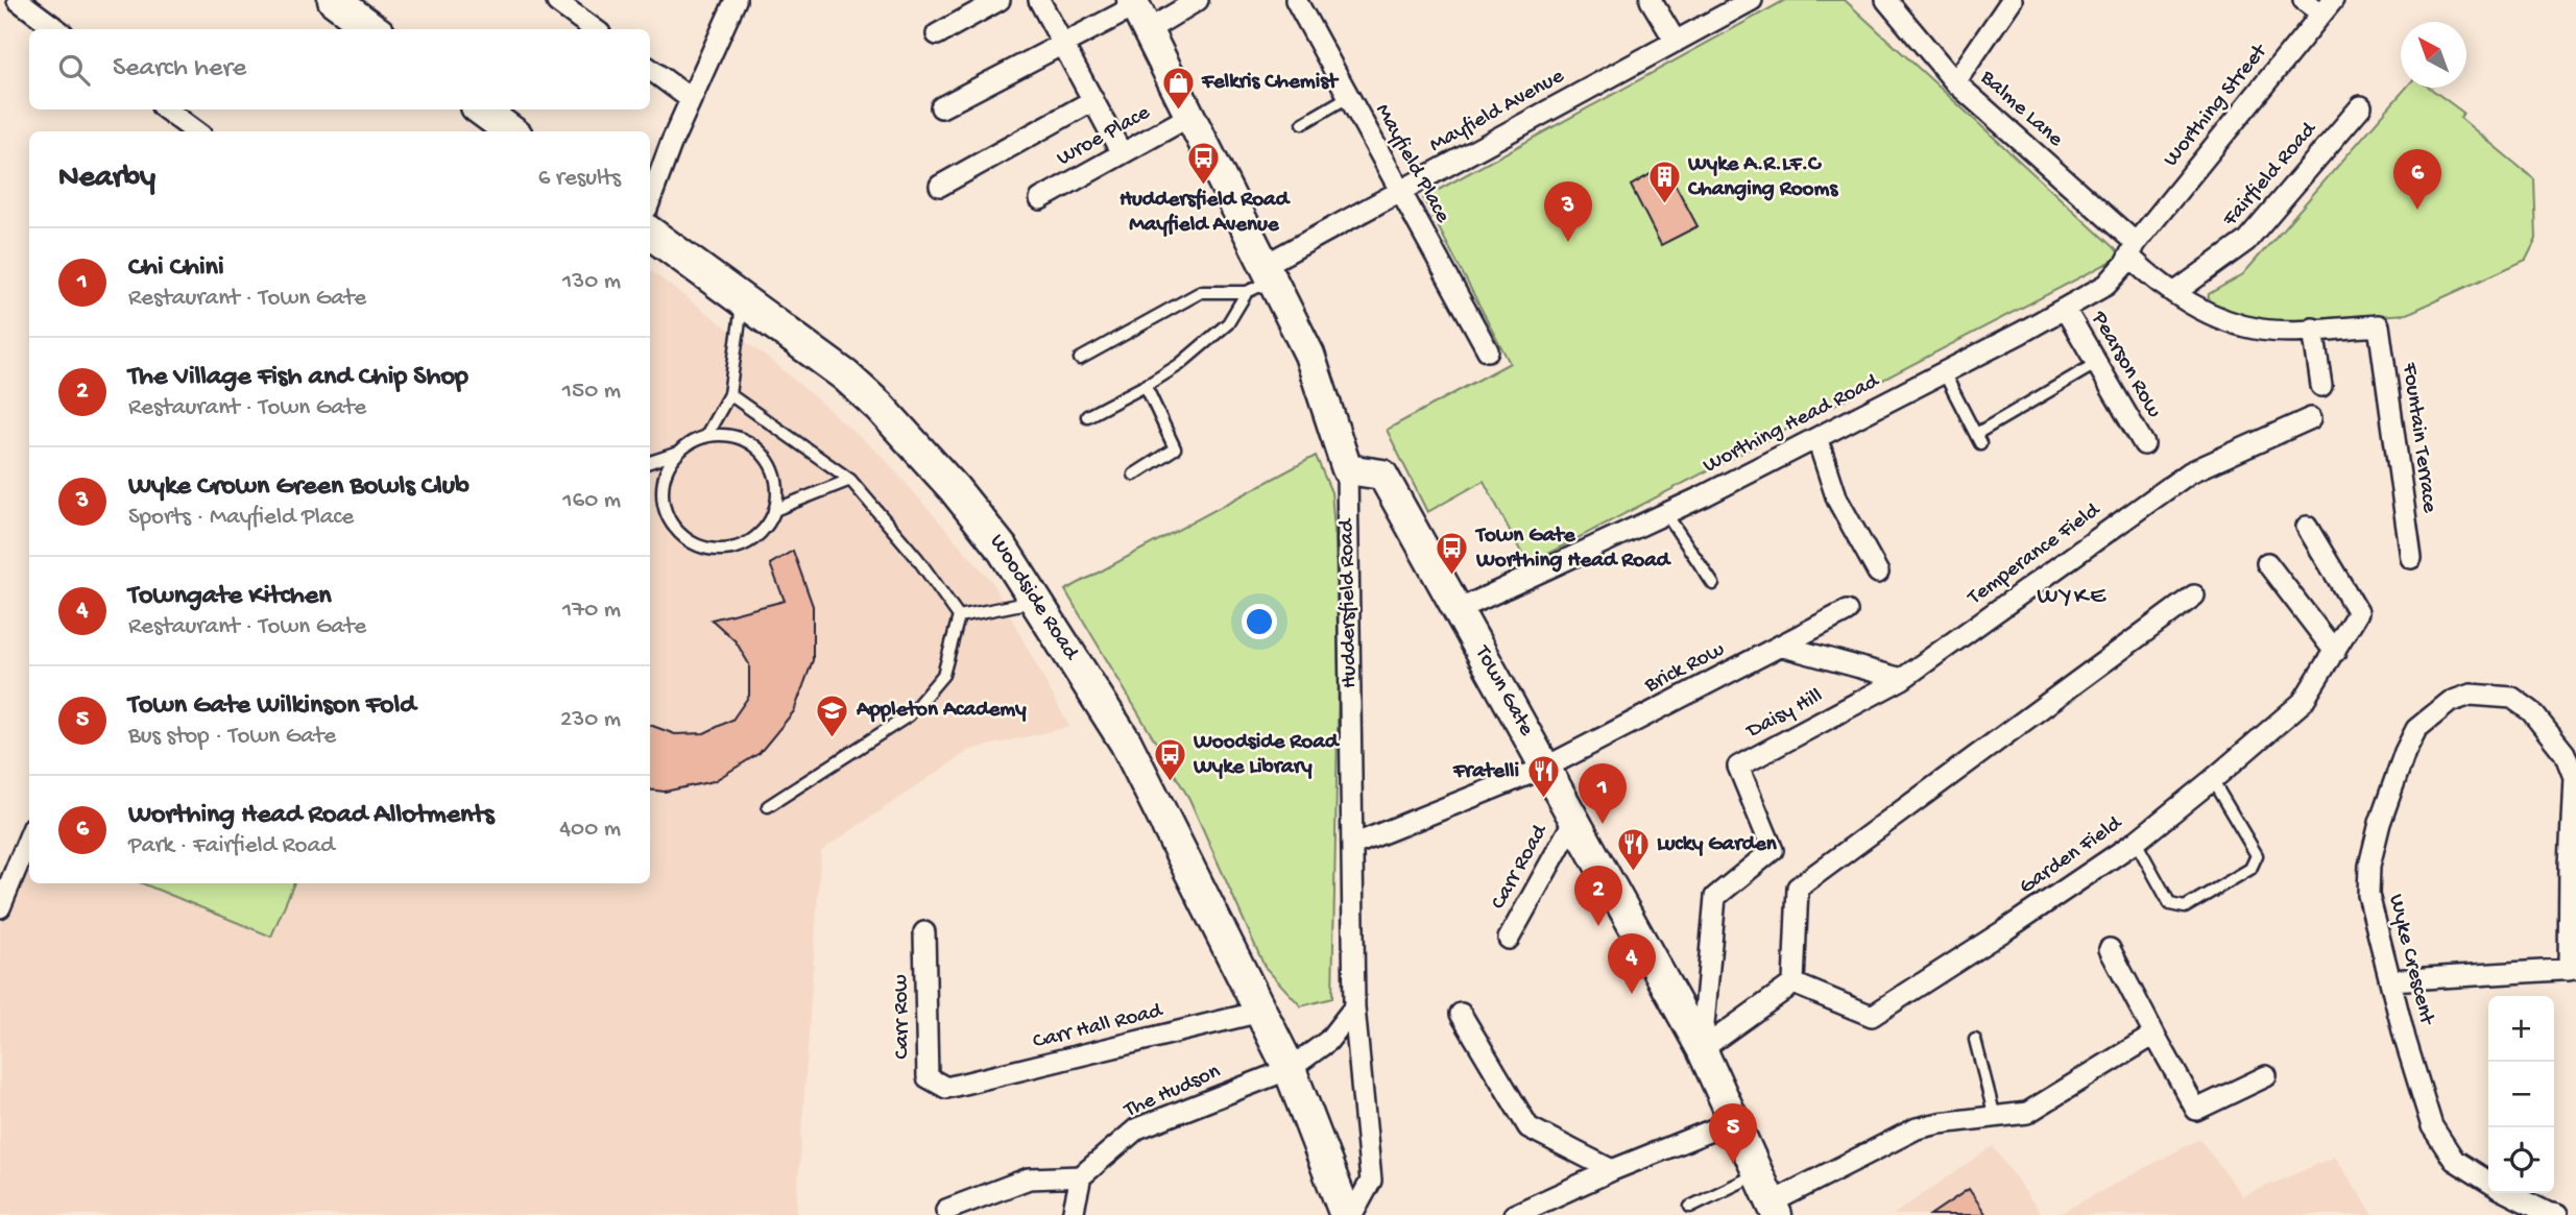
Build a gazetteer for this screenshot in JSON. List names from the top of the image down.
{
  "streets": {
    "main road": ["Woodside Road", "Huddersfield Road", "Town Gate"],
    "street": [
      "Worthing Street",
      "Balme Lane",
      "Mayfield Avenue",
      "Wroe Place",
      "Mayfield Place",
      "Fairfield Road",
      "Pearson Row",
      "Worthing Head Road",
      "Fountain Terrace",
      "Temperance Field",
      "Brick Row",
      "Daisy Hill",
      "Garden Field",
      "Carr Road",
      "Wyke Crescent",
      "Carr Row",
      "Carr Hall Road",
      "The Hudson"
    ]
  },
  "crossings": [
    ["Worthing Street", "Balme Lane"],
    ["Worthing Street", "Worthing Head Road"],
    ["Balme Lane", "Worthing Head Road"],
    ["Mayfield Avenue", "Mayfield Place"],
    ["Mayfield Avenue", "Huddersfield Road"],
    ["Wroe Place", "Huddersfield Road"],
    ["Pearson Row", "Worthing Head Road"],
    ["Worthing Head Road", "Town Gate"],
    ["Temperance Field", "Daisy Hill"],
    ["Woodside Road", "Carr Hall Road"],
    ["Woodside Road", "The Hudson"],
    ["Huddersfield Road", "Brick Row"],
    ["Huddersfield Road", "Town Gate"],
    ["Brick Row", "Town Gate"],
    ["Town Gate", "Daisy Hill"],
    ["Town Gate", "Carr Road"],
    ["Carr Row", "Carr Hall Road"]
  ],
  "districts": ["WYKE"],
  "places": {
    "shop": ["Felkris Chemist"],
    "bus stop": ["Huddersfield Road Mayfield Avenue", "Town Gate Worthing Head Road", "Woodside Road Wyke Library"],
    "building": ["Wyke A.R.LF.C Changing Rooms"],
    "school or university": ["Appleton Academy"],
    "restaurant": ["Fratelli", "Lucky Garden"]
  },
  "north": "top left",
  "page": {
    "search": "Search here",
    "heading": ["Nearby", "6 results"],
    "pins": [
      "6",
      "3",
      "1",
      "2",
      "4",
      "5"
    ],
    "list": [
      {
        "mark": "1",
        "name": "Chi Chini",
        "note": "Restaurant · Town Gate",
        "value": "130 m"
      },
      {
        "mark": "2",
        "name": "The Village Fish and Chip Shop",
        "note": "Restaurant · Town Gate",
        "value": "150 m"
      },
      {
        "mark": "3",
        "name": "Wyke Crown Green Bowls Club",
        "note": "Sports · Mayfield Place",
        "value": "160 m"
      },
      {
        "mark": "4",
        "name": "Towngate Kitchen",
        "note": "Restaurant · Town Gate",
        "value": "170 m"
      },
      {
        "mark": "5",
        "name": "Town Gate Wilkinson Fold",
        "note": "Bus stop · Town Gate",
        "value": "230 m"
      },
      {
        "mark": "6",
        "name": "Worthing Head Road Allotments",
        "note": "Park · Fairfield Road",
        "value": "400 m"
      }
    ],
    "map_buttons": ["+", "−"]
  }
}
